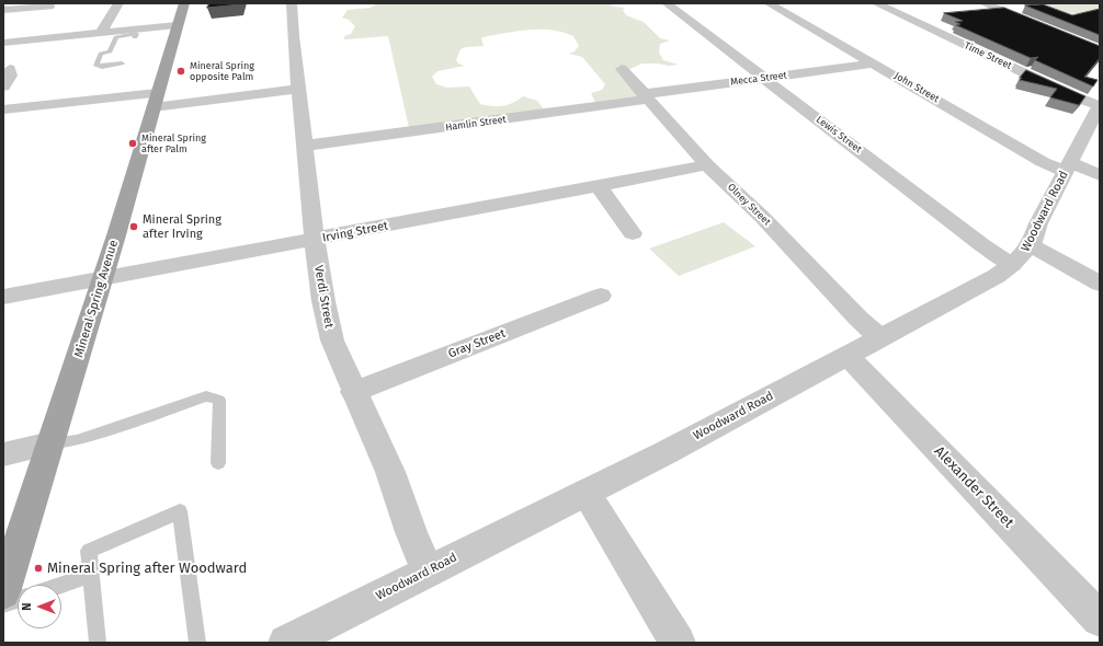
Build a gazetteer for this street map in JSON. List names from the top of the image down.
{
  "streets": {
    "main road": ["Mineral Spring Avenue"],
    "street": [
      "Time Street",
      "Mecca Street",
      "John Street",
      "Hamlin Street",
      "Lewis Street",
      "Olney Street",
      "Woodward Road",
      "Irving Street",
      "Verdi Street",
      "Gray Street",
      "Alexander Street"
    ]
  },
  "crossings": [
    ["Time Street", "Woodward Road"],
    ["Mecca Street", "John Street"],
    ["Mecca Street", "Hamlin Street"],
    ["Mecca Street", "Lewis Street"],
    ["Mecca Street", "Olney Street"],
    ["John Street", "Woodward Road"],
    ["Hamlin Street", "Olney Street"],
    ["Hamlin Street", "Verdi Street"],
    ["Lewis Street", "Woodward Road"],
    ["Olney Street", "Woodward Road"],
    ["Olney Street", "Irving Street"],
    ["Woodward Road", "Verdi Street"],
    ["Woodward Road", "Alexander Street"],
    ["Irving Street", "Verdi Street"],
    ["Irving Street", "Mineral Spring Avenue"],
    ["Verdi Street", "Gray Street"]
  ],
  "places": [
    "Mineral Spring opposite Palm",
    "Mineral Spring after Palm",
    "Mineral Spring after Irving",
    "Mineral Spring after Woodward"
  ],
  "north": "left"
}
